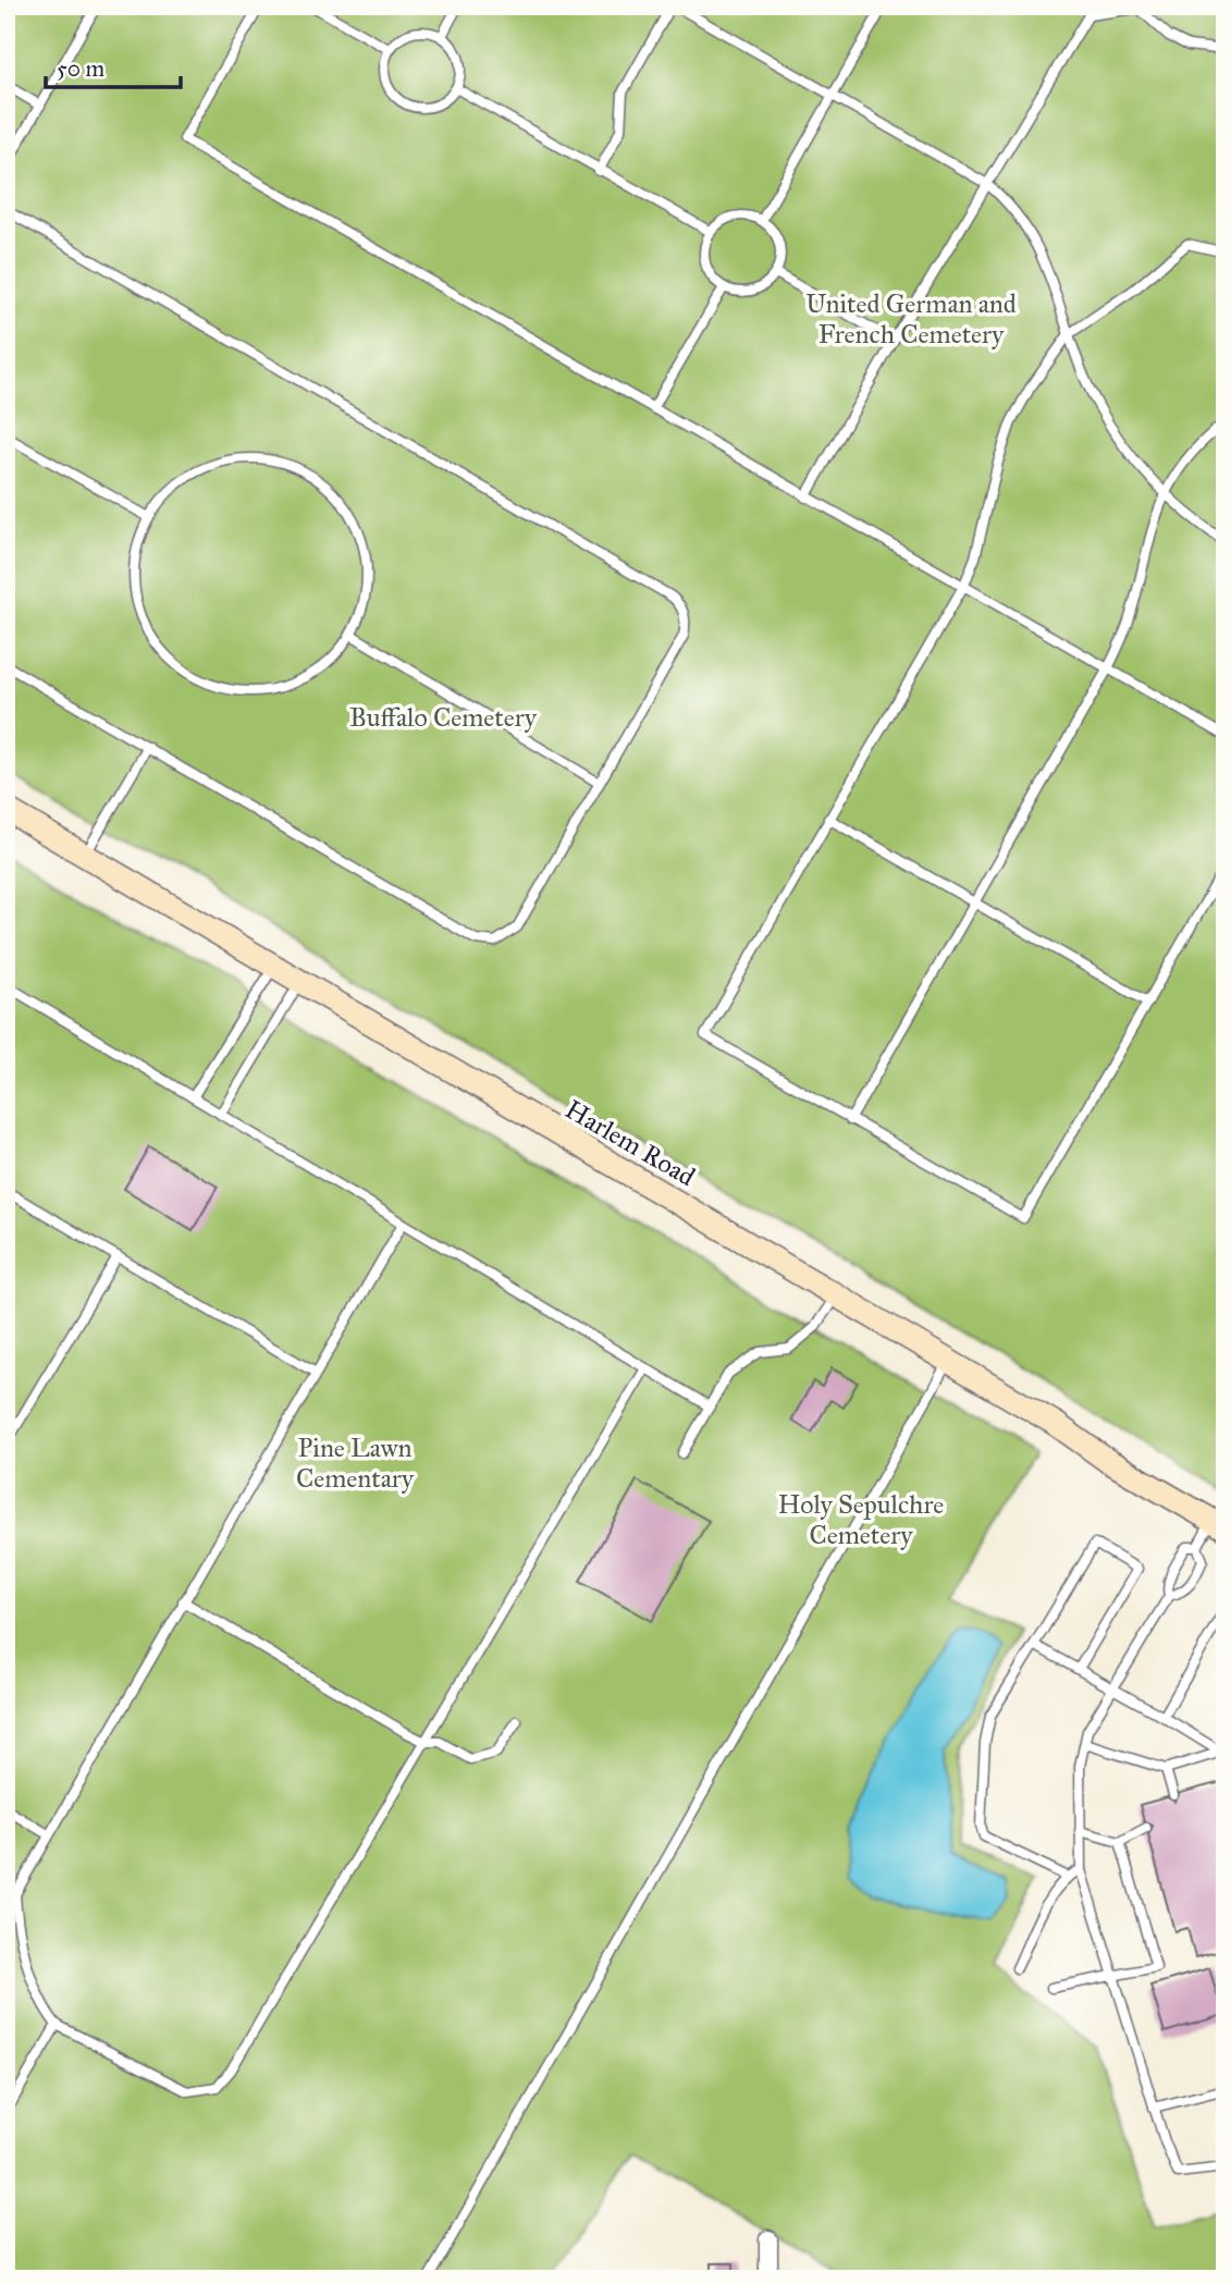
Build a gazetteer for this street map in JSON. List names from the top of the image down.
{
  "streets": {
    "main road": ["Harlem Road"]
  },
  "parks": [
    "United German and French Cemetery",
    "Buffalo Cemetery",
    "Pine Lawn Cementary",
    "Holy Sepulchre Cemetery"
  ],
  "scale_bar": "50 m"
}
